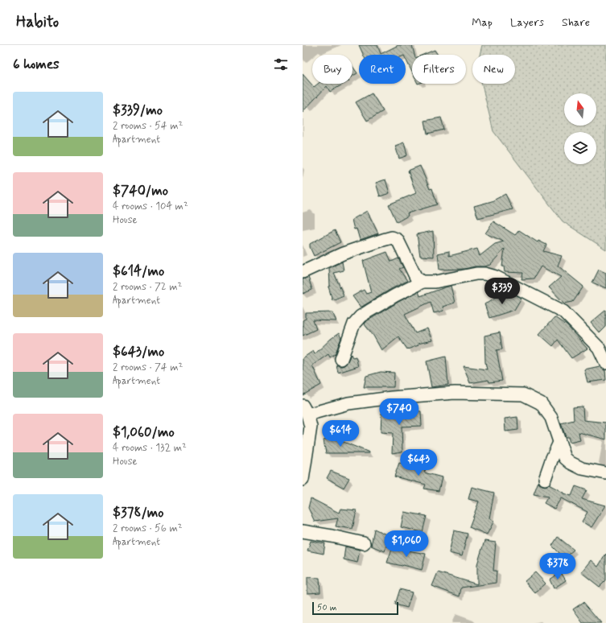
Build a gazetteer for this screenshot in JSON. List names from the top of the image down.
{
  "scale_bar": "50 m",
  "north": "top",
  "page": {
    "header": "Habito",
    "nav": ["Map", "Layers", "Share"],
    "heading": "6 homes",
    "chip": [
      "Buy",
      "Rent",
      "Filters",
      "New"
    ],
    "list": [
      {
        "name": "$339/mo",
        "note": "2 rooms · 54 m² · Apartment"
      },
      {
        "name": "$740/mo",
        "note": "4 rooms · 104 m² · House"
      },
      {
        "name": "$614/mo",
        "note": "2 rooms · 72 m² · Apartment"
      },
      {
        "name": "$643/mo",
        "note": "2 rooms · 74 m² · Apartment"
      },
      {
        "name": "$1,060/mo",
        "note": "4 rooms · 132 m² · House"
      },
      {
        "name": "$378/mo",
        "note": "2 rooms · 56 m² · Apartment"
      }
    ],
    "price": [
      "$339",
      "$740",
      "$614",
      "$643",
      "$1,060",
      "$378"
    ],
    "scale": "50 m"
  }
}
